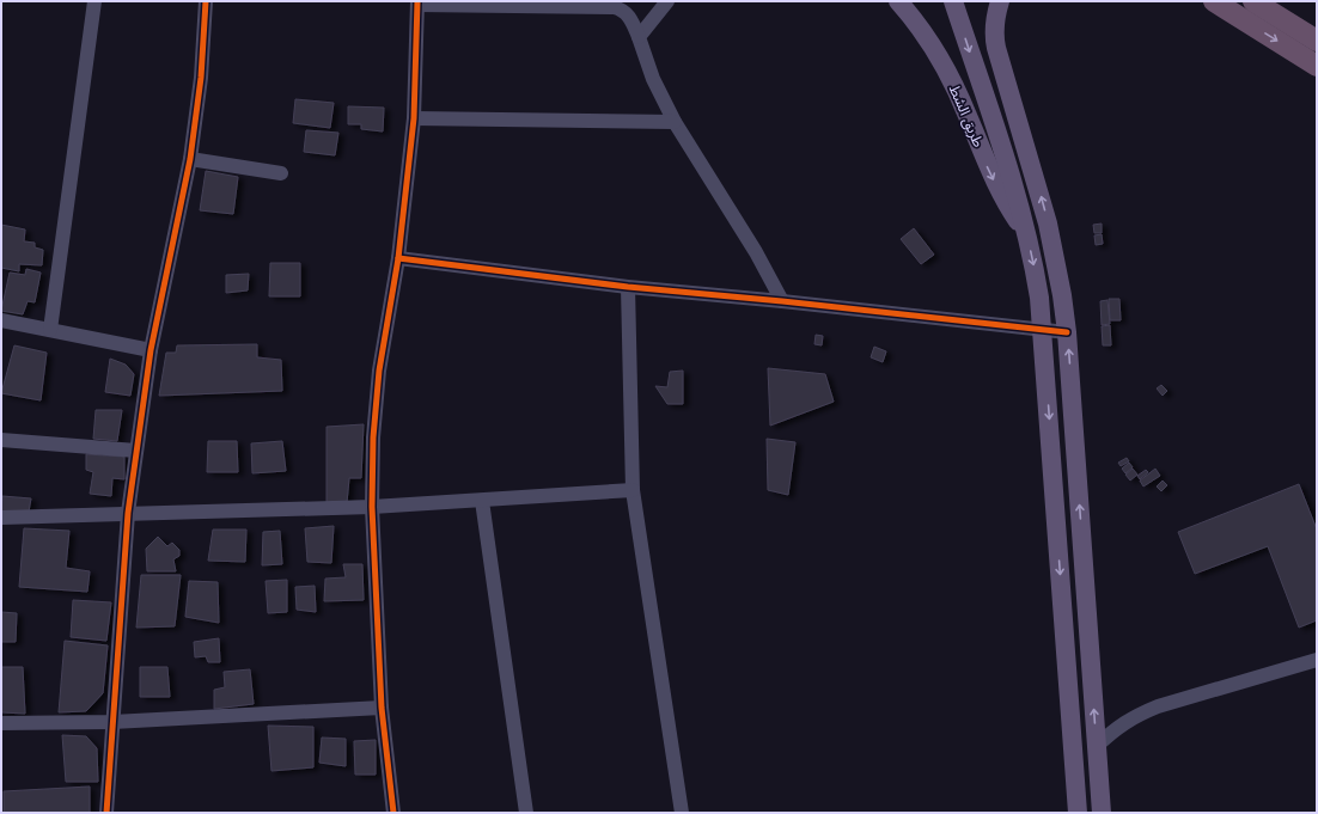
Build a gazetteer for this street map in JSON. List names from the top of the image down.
{
  "streets": {
    "main road": ["طريق الشط"]
  }
}
